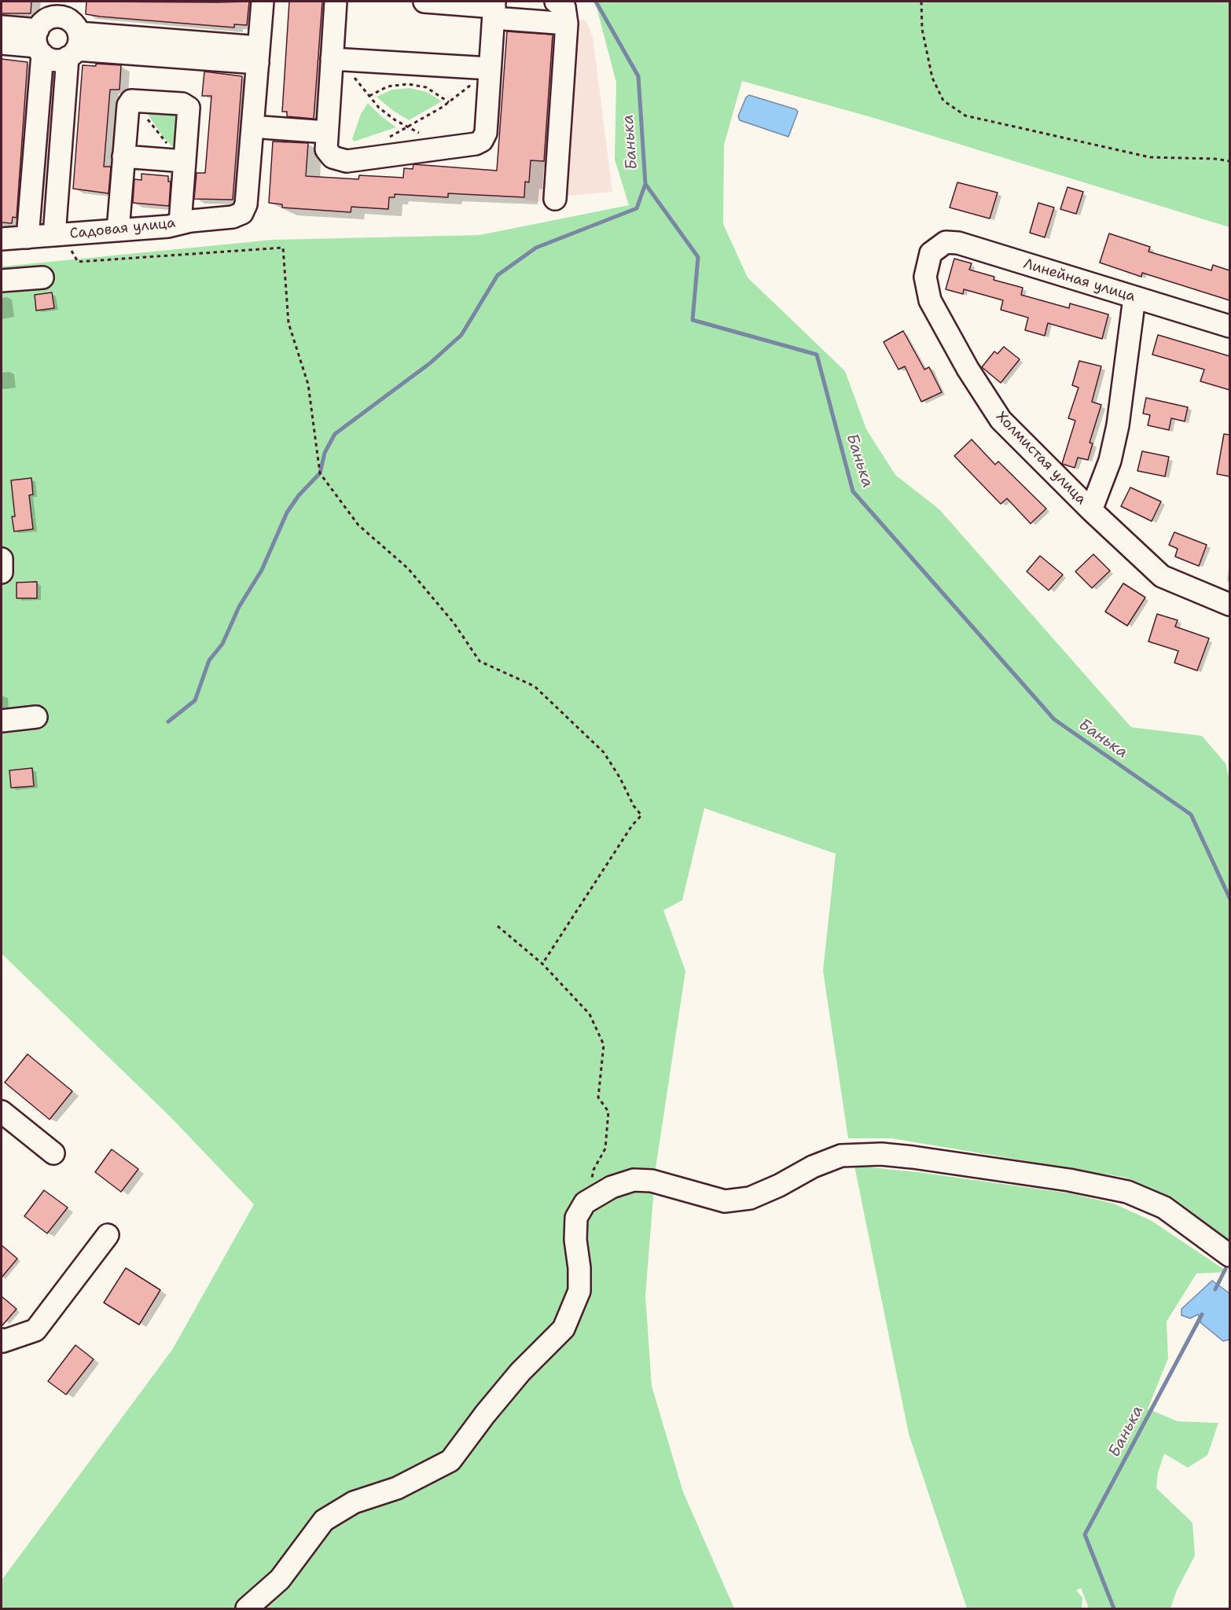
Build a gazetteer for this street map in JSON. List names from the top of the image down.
{
  "streets": {
    "street": ["Садовая улица", "Линейная улица", "Холмистая улица"]
  },
  "crossings": [
    ["Линейная улица", "Холмистая улица"]
  ],
  "water": ["Банька"]
}
